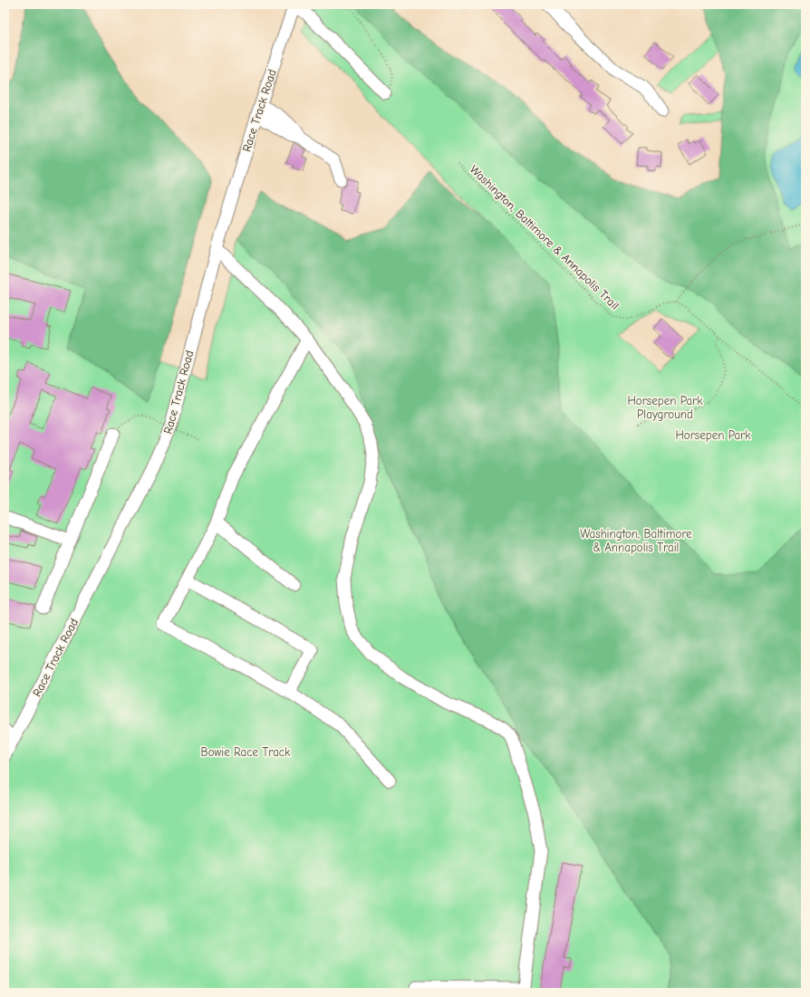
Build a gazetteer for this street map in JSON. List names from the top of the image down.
{
  "streets": {
    "street": ["Race Track Road"],
    "path": ["Washington, Baltimore & Annapolis Trail"]
  },
  "parks": [
    "Horsepen Park Playground",
    "Horsepen Park",
    "Washington, Baltimore & Annapolis Trail",
    "Bowie Race Track"
  ]
}
